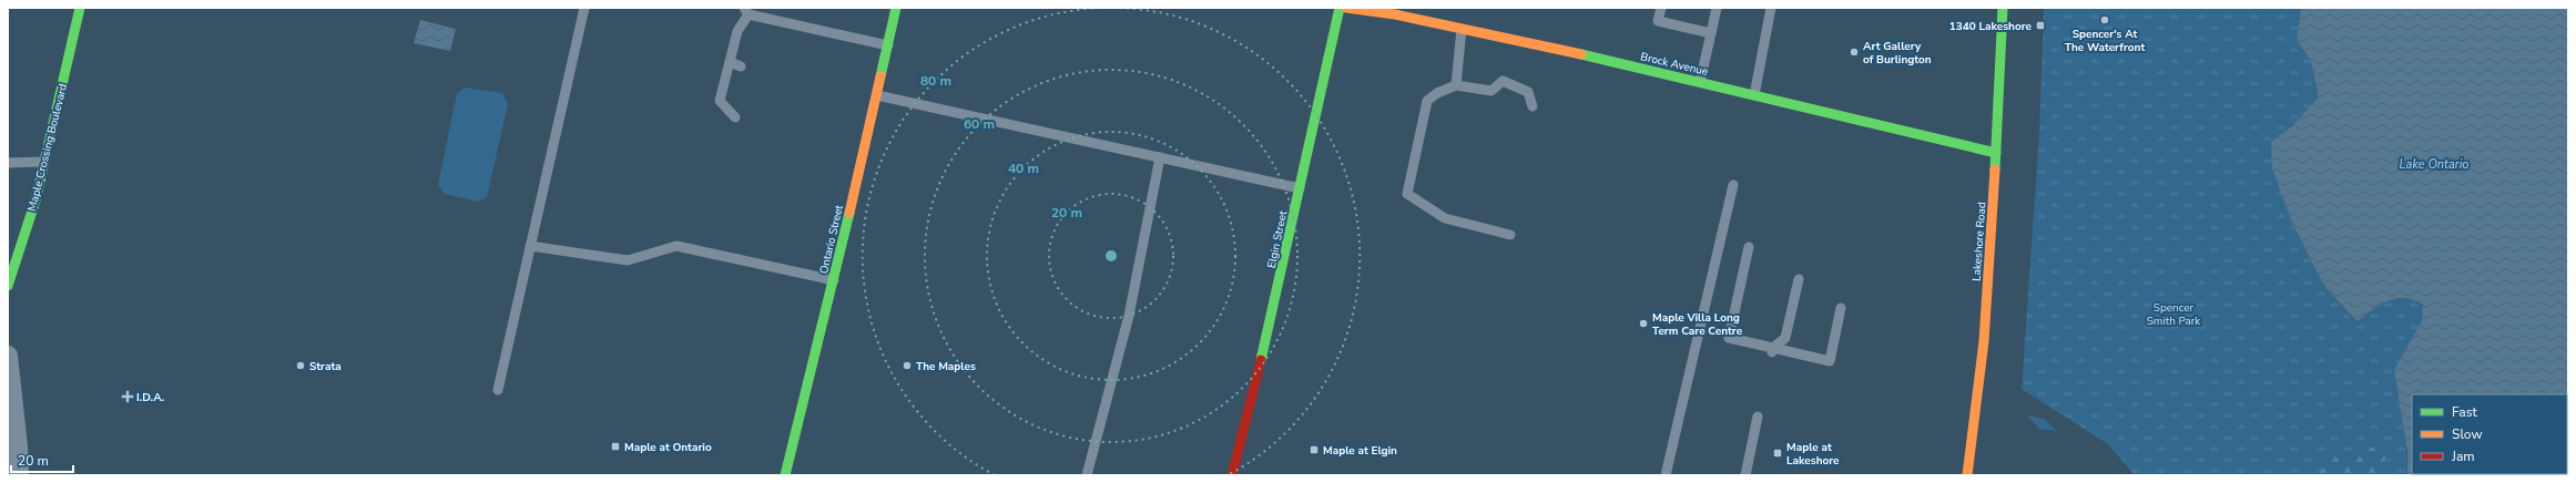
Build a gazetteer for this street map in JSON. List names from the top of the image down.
{
  "streets": {
    "street": [
      "Brock Avenue",
      "Maple Crossing Boulevard",
      "Ontario Street",
      "Elgin Street",
      "Lakeshore Road"
    ]
  },
  "crossings": [
    ["Brock Avenue", "Lakeshore Road"]
  ],
  "water": ["Lake Ontario"],
  "parks": ["Spencer Smith Park"],
  "places": {
    "other": [
      "Spencer's At The Waterfront",
      "Art Gallery of Burlington",
      "Maple Villa Long Term Care Centre",
      "Strata",
      "The Maples"
    ],
    "transit": [
      "1340 Lakeshore",
      "Maple at Ontario",
      "Maple at Elgin",
      "Maple at Lakeshore"
    ],
    "health": ["I.D.A."]
  },
  "legend": ["Fast", "Slow", "Jam"],
  "scale_bar": "20 m",
  "rings": [
    "80 m",
    "60 m",
    "40 m",
    "20 m"
  ]
}
